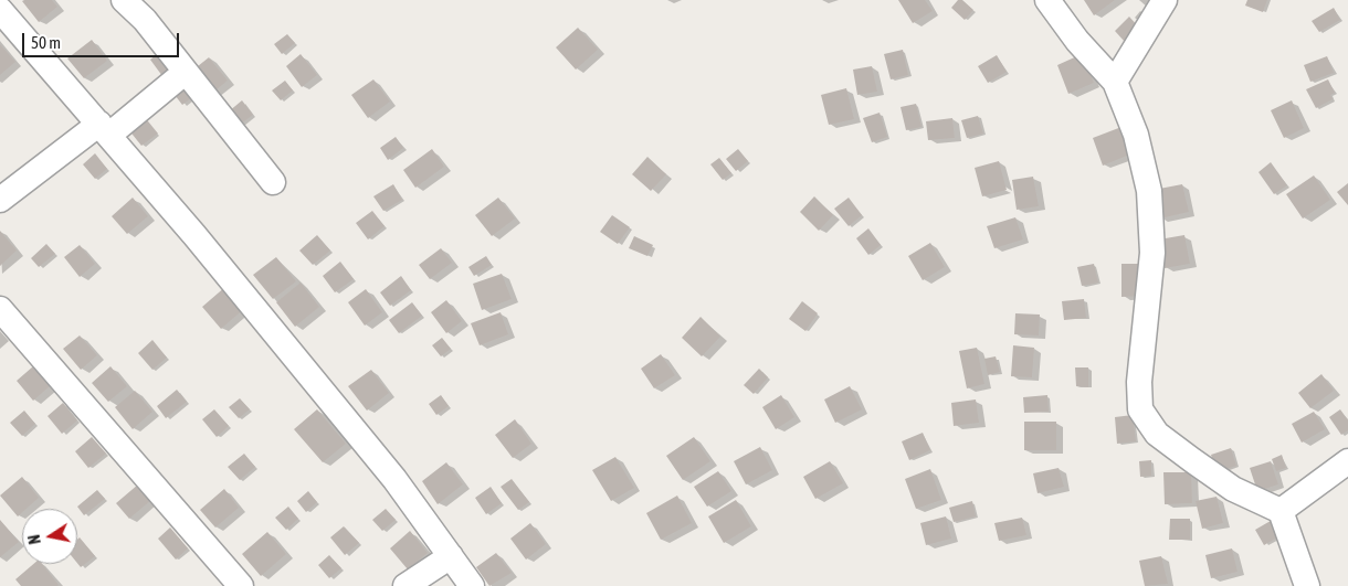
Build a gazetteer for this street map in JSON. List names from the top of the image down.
{
  "scale_bar": "50 m",
  "north": "left"
}
